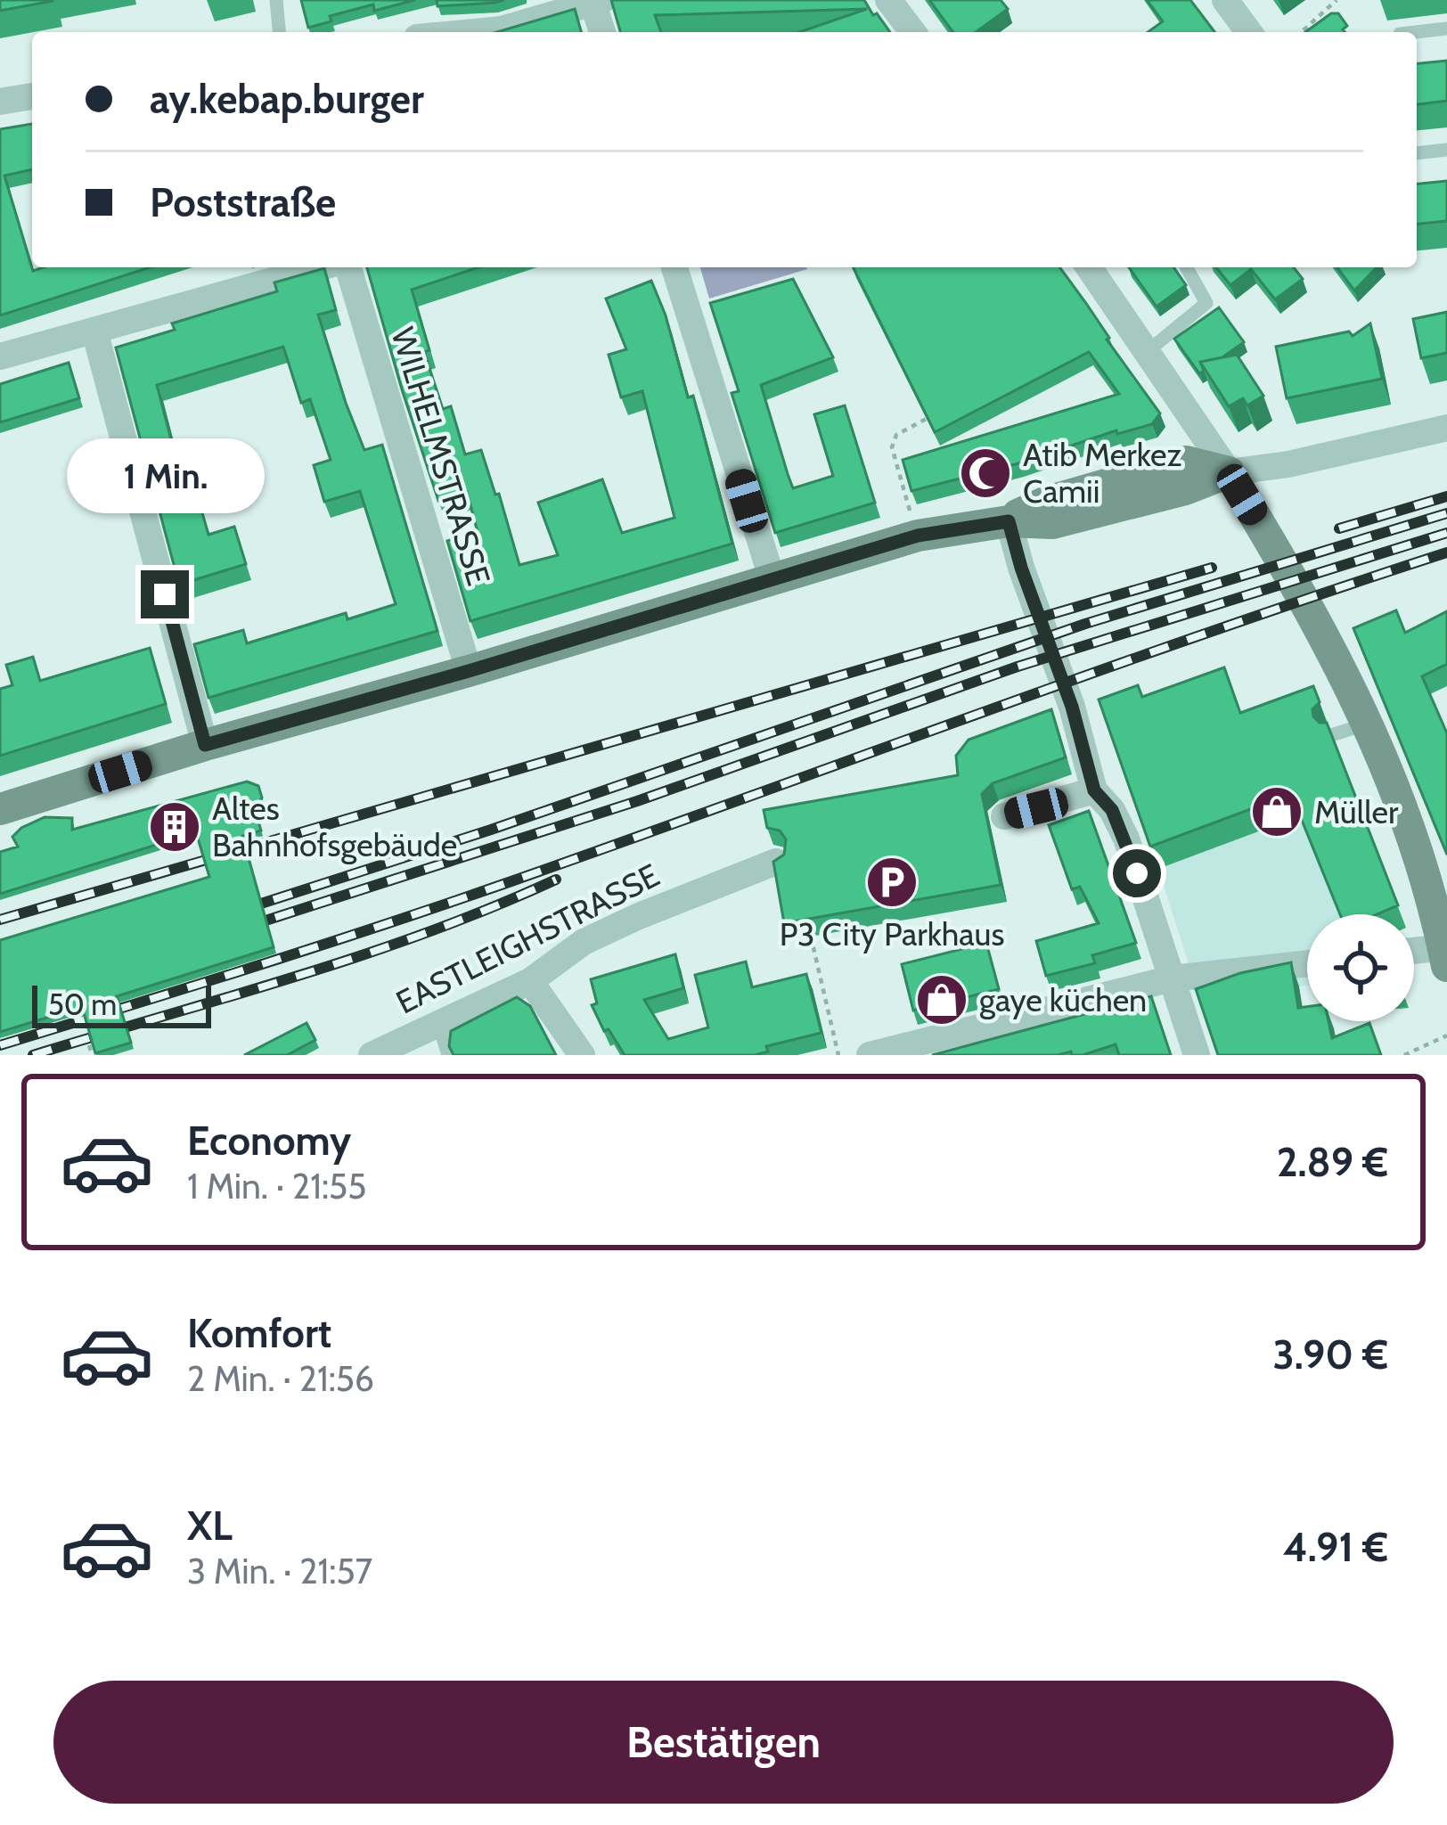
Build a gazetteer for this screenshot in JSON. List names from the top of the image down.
{
  "streets": {
    "street": ["WILHELMSTRASSE", "EASTLEIGHSTRASSE"]
  },
  "places": {
    "mosque": ["Atib Merkez Camii"],
    "shop": ["Müller", "gaye küchen"],
    "building": ["Altes Bahnhofsgebäude"],
    "parking": ["P3 City Parkhaus"]
  },
  "scale_bar": "50 m",
  "page": {
    "banner": ["ay.kebap.burger", "Poststraße"],
    "bubble": "1 Min.",
    "scale": "50 m",
    "list": [
      {
        "name": "Economy",
        "note": "1 Min. · 21:55",
        "value": "2.89 €"
      },
      {
        "name": "Komfort",
        "note": "2 Min. · 21:56",
        "value": "3.90 €"
      },
      {
        "name": "XL",
        "note": "3 Min. · 21:57",
        "value": "4.91 €"
      }
    ],
    "buttons": "Bestätigen"
  }
}
